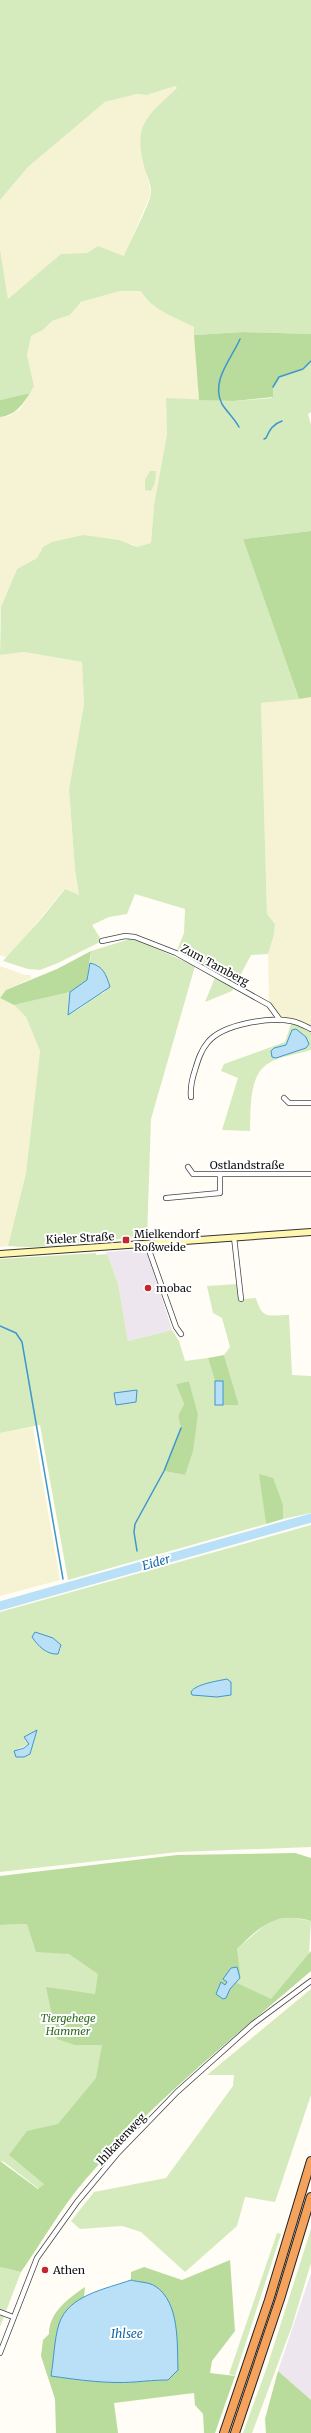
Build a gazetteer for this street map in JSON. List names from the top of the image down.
{
  "streets": {
    "street": [
      "Zum Tamberg",
      "Ostlandstraße",
      "Kieler Straße",
      "Ihlkatenweg"
    ]
  },
  "water": ["Eider", "Ihlsee"],
  "parks": ["Tiergehege Hammer"],
  "places": {
    "transit": ["Mielkendorf Roßweide"],
    "other": ["mobac", "Athen"]
  }
}
